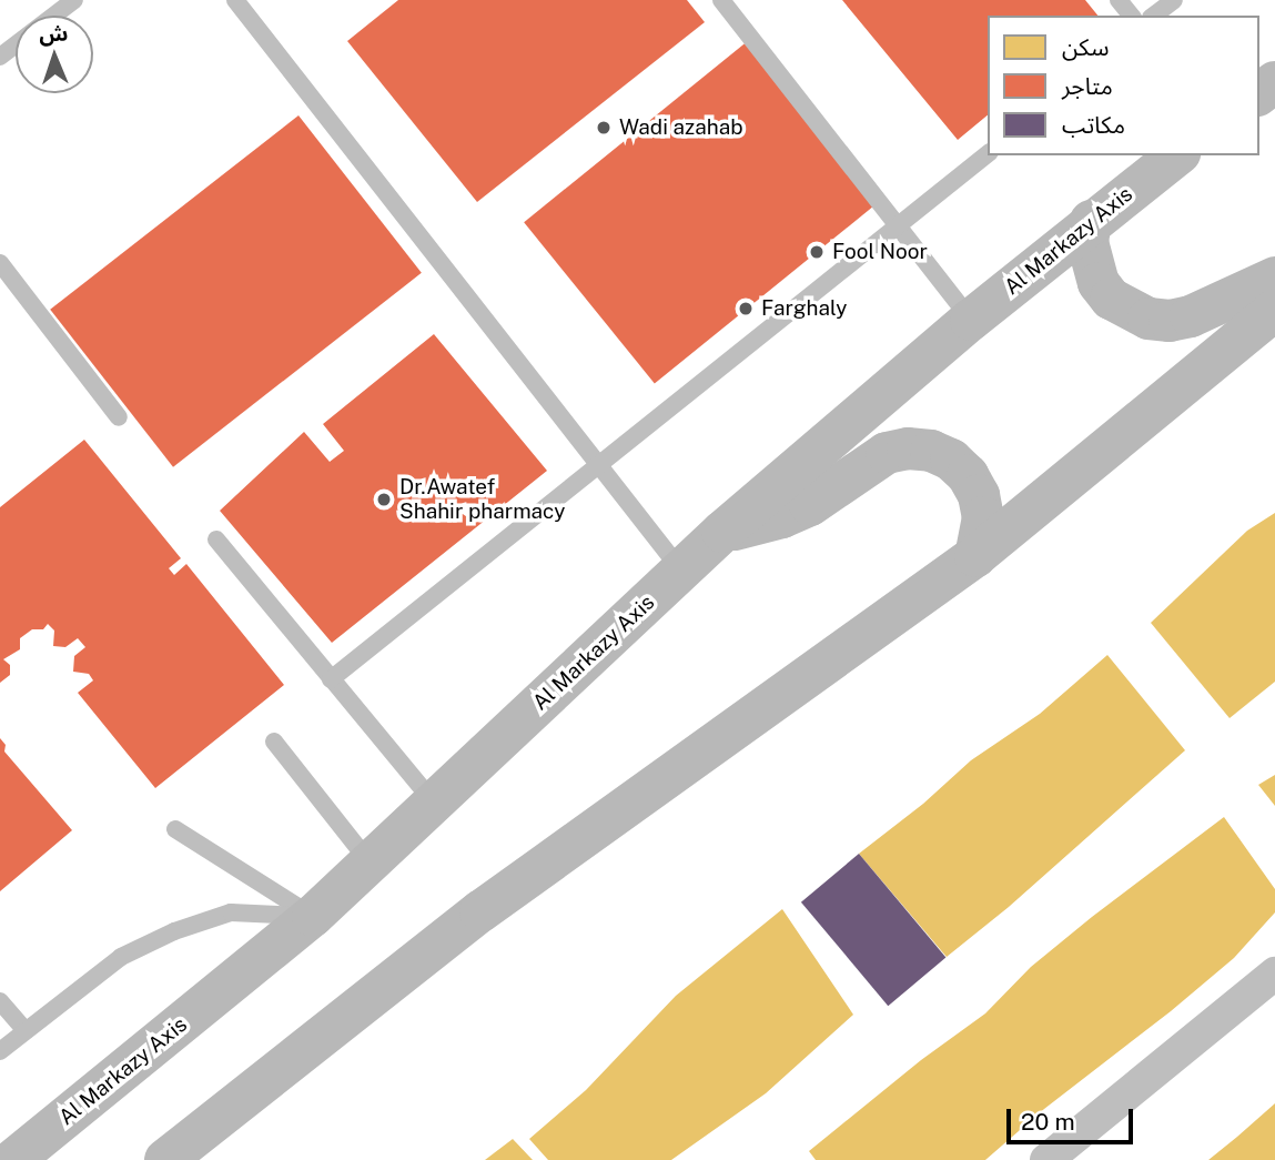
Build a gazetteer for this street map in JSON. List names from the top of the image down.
{
  "streets": {
    "main road": ["Al Markazy Axis"]
  },
  "places": [
    "Wadi azahab",
    "Fool Noor",
    "Farghaly",
    "Dr.Awatef Shahir pharmacy"
  ],
  "legend": ["سكن", "متاجر", "مكاتب"],
  "scale_bar": "20 m",
  "north": "top"
}
